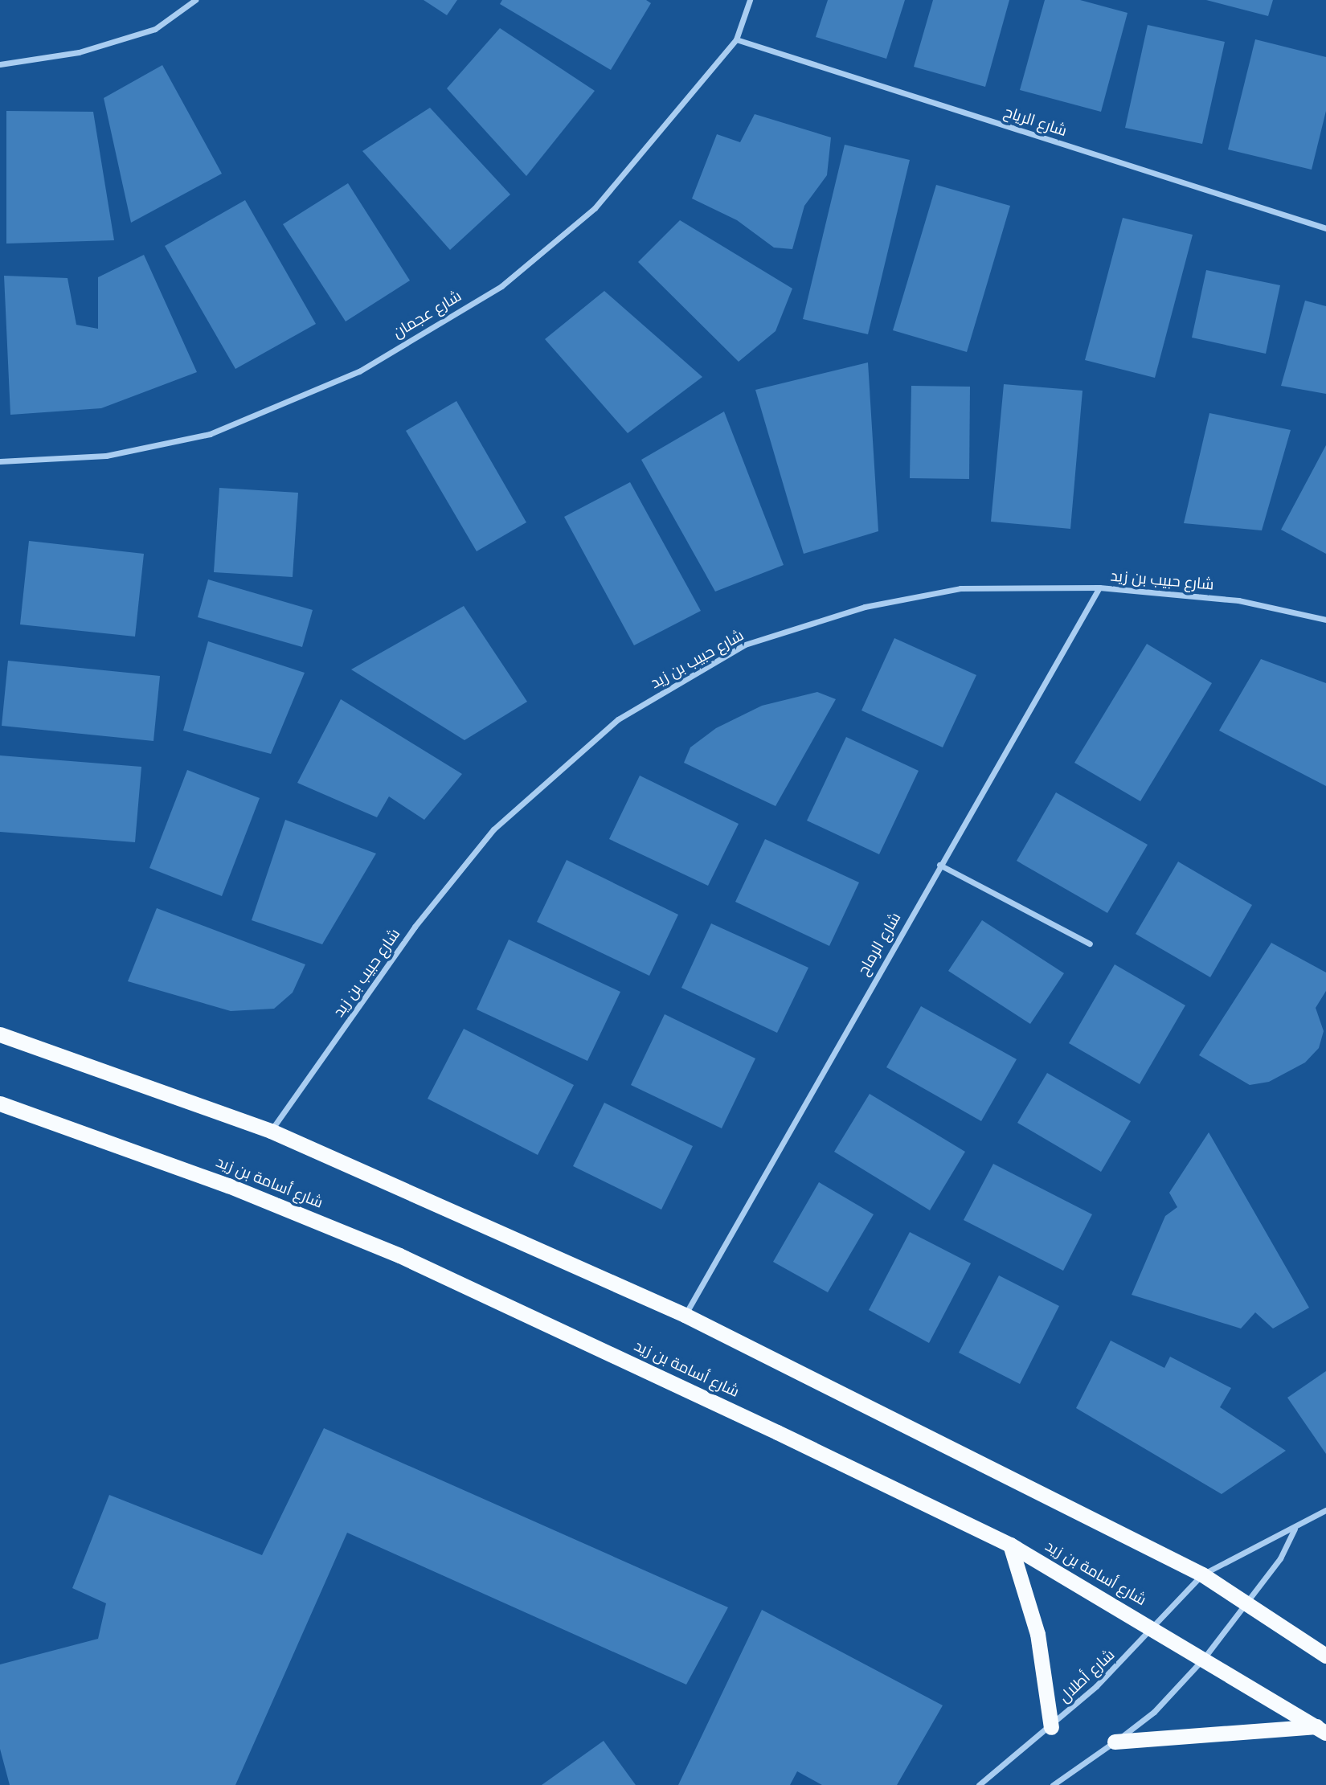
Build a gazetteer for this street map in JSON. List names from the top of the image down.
{
  "streets": {
    "highway": ["شارع أسامة بن زيد"],
    "street": [
      "شارع الرياح",
      "شارع عجمان",
      "شارع حبيب بن زيد",
      "شارع الرماح",
      "شارع أطلال"
    ]
  },
  "crossings": [
    ["شارع الرياح", "شارع عجمان"],
    ["شارع حبيب بن زيد", "شارع الرماح"],
    ["شارع أسامة بن زيد", "شارع أطلال"]
  ]
}
